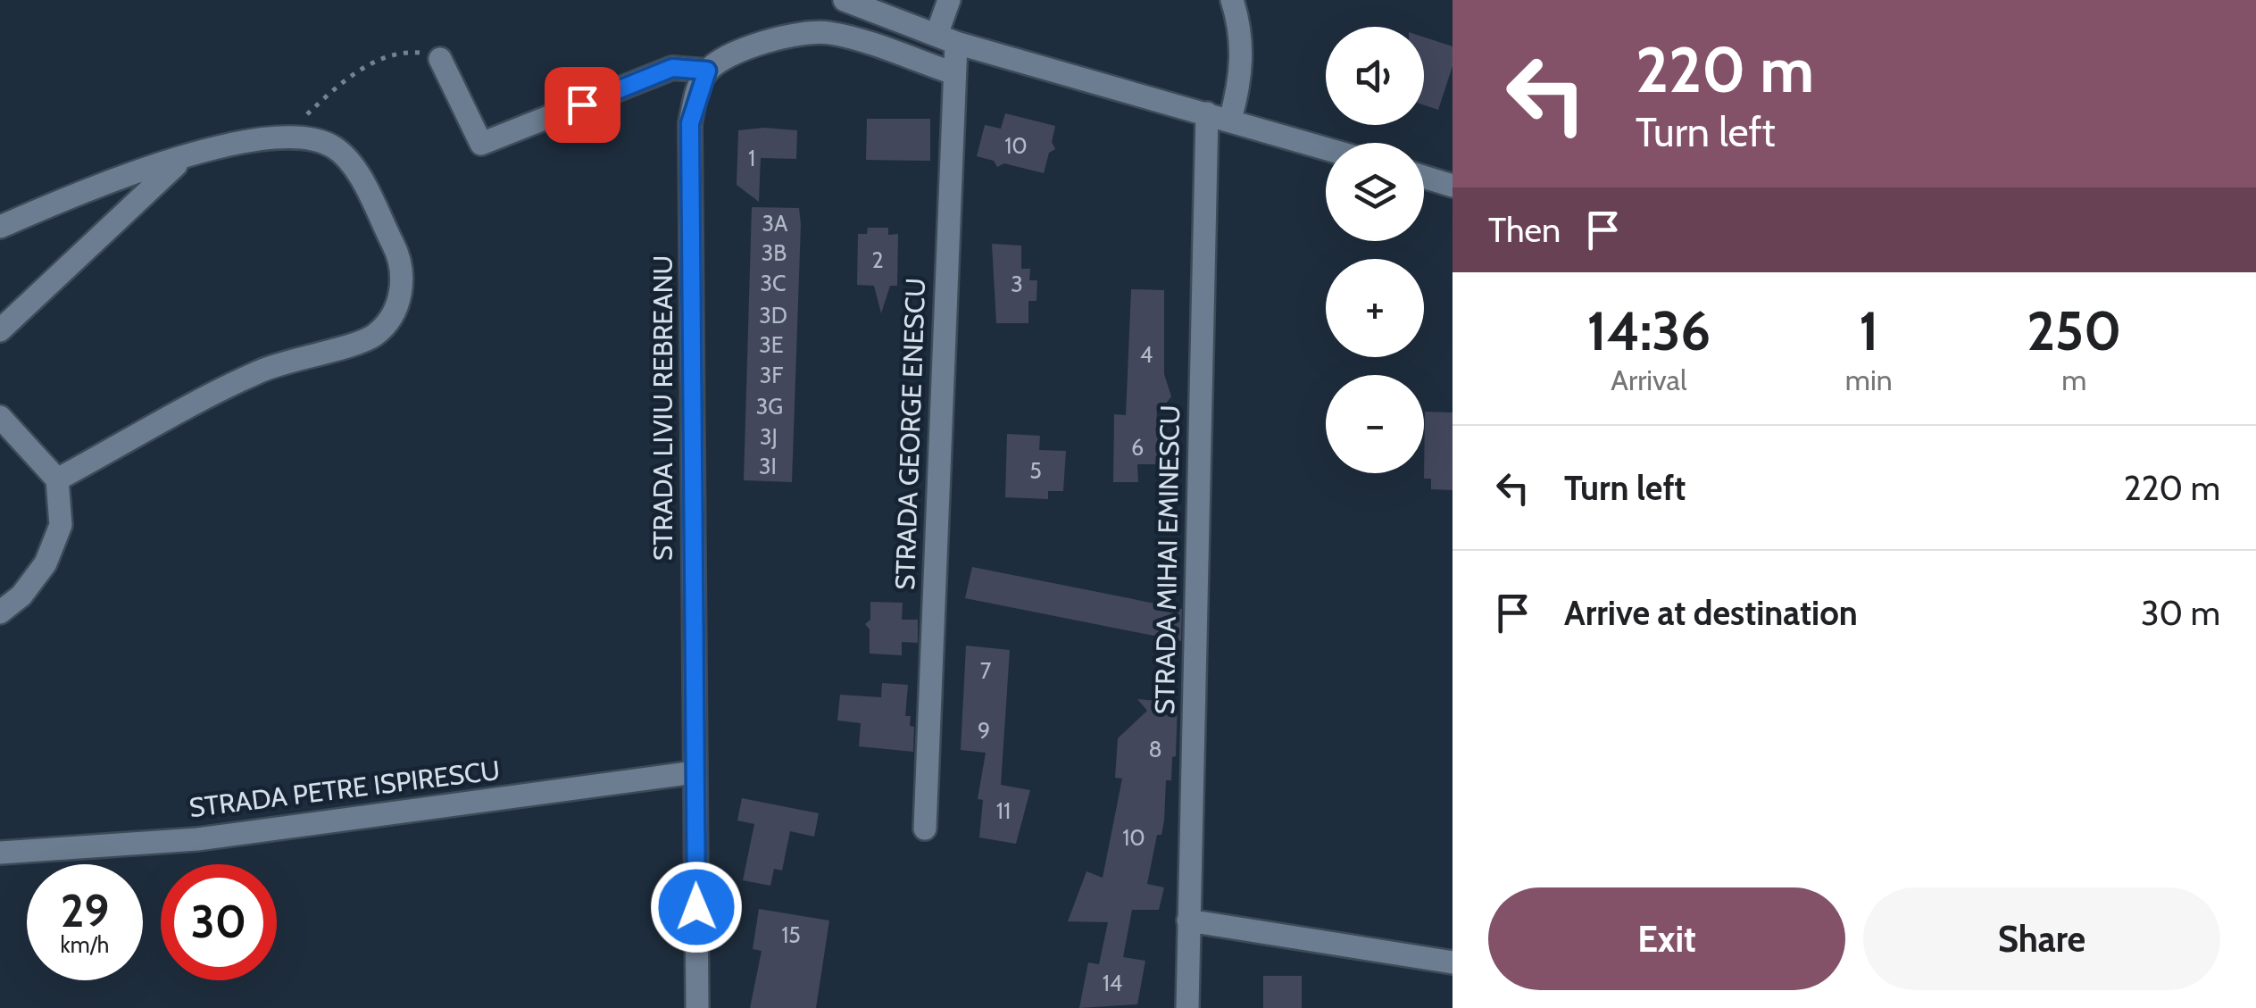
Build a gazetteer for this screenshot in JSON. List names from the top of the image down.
{
  "streets": {
    "street": [
      "STRADA LIVIU REBREANU",
      "STRADA GEORGE ENESCU",
      "STRADA MIHAI EMINESCU",
      "STRADA PETRE ISPIRESCU"
    ]
  },
  "crossings": [
    ["STRADA LIVIU REBREANU", "STRADA PETRE ISPIRESCU"]
  ],
  "house_numbers": [
    "10",
    "1",
    "3A",
    "3B",
    "2",
    "3C",
    "3",
    "3D",
    "3E",
    "4",
    "3F",
    "3G",
    "3J",
    "6",
    "3I",
    "5",
    "7",
    "9",
    "8",
    "11",
    "10",
    "15",
    "14"
  ],
  "page": {
    "turn": ["220 m", "Turn left"],
    "map_buttons": ["+", "−"],
    "then": "Then",
    "eta": [
      "14:36",
      "Arrival",
      "1",
      "min",
      "250",
      "m"
    ],
    "list": [
      {
        "name": "Turn left",
        "value": "220 m"
      },
      {
        "name": "Arrive at destination",
        "value": "30 m"
      }
    ],
    "speed": "29 km/h",
    "limit": "30",
    "buttons": ["Exit", "Share"]
  }
}
